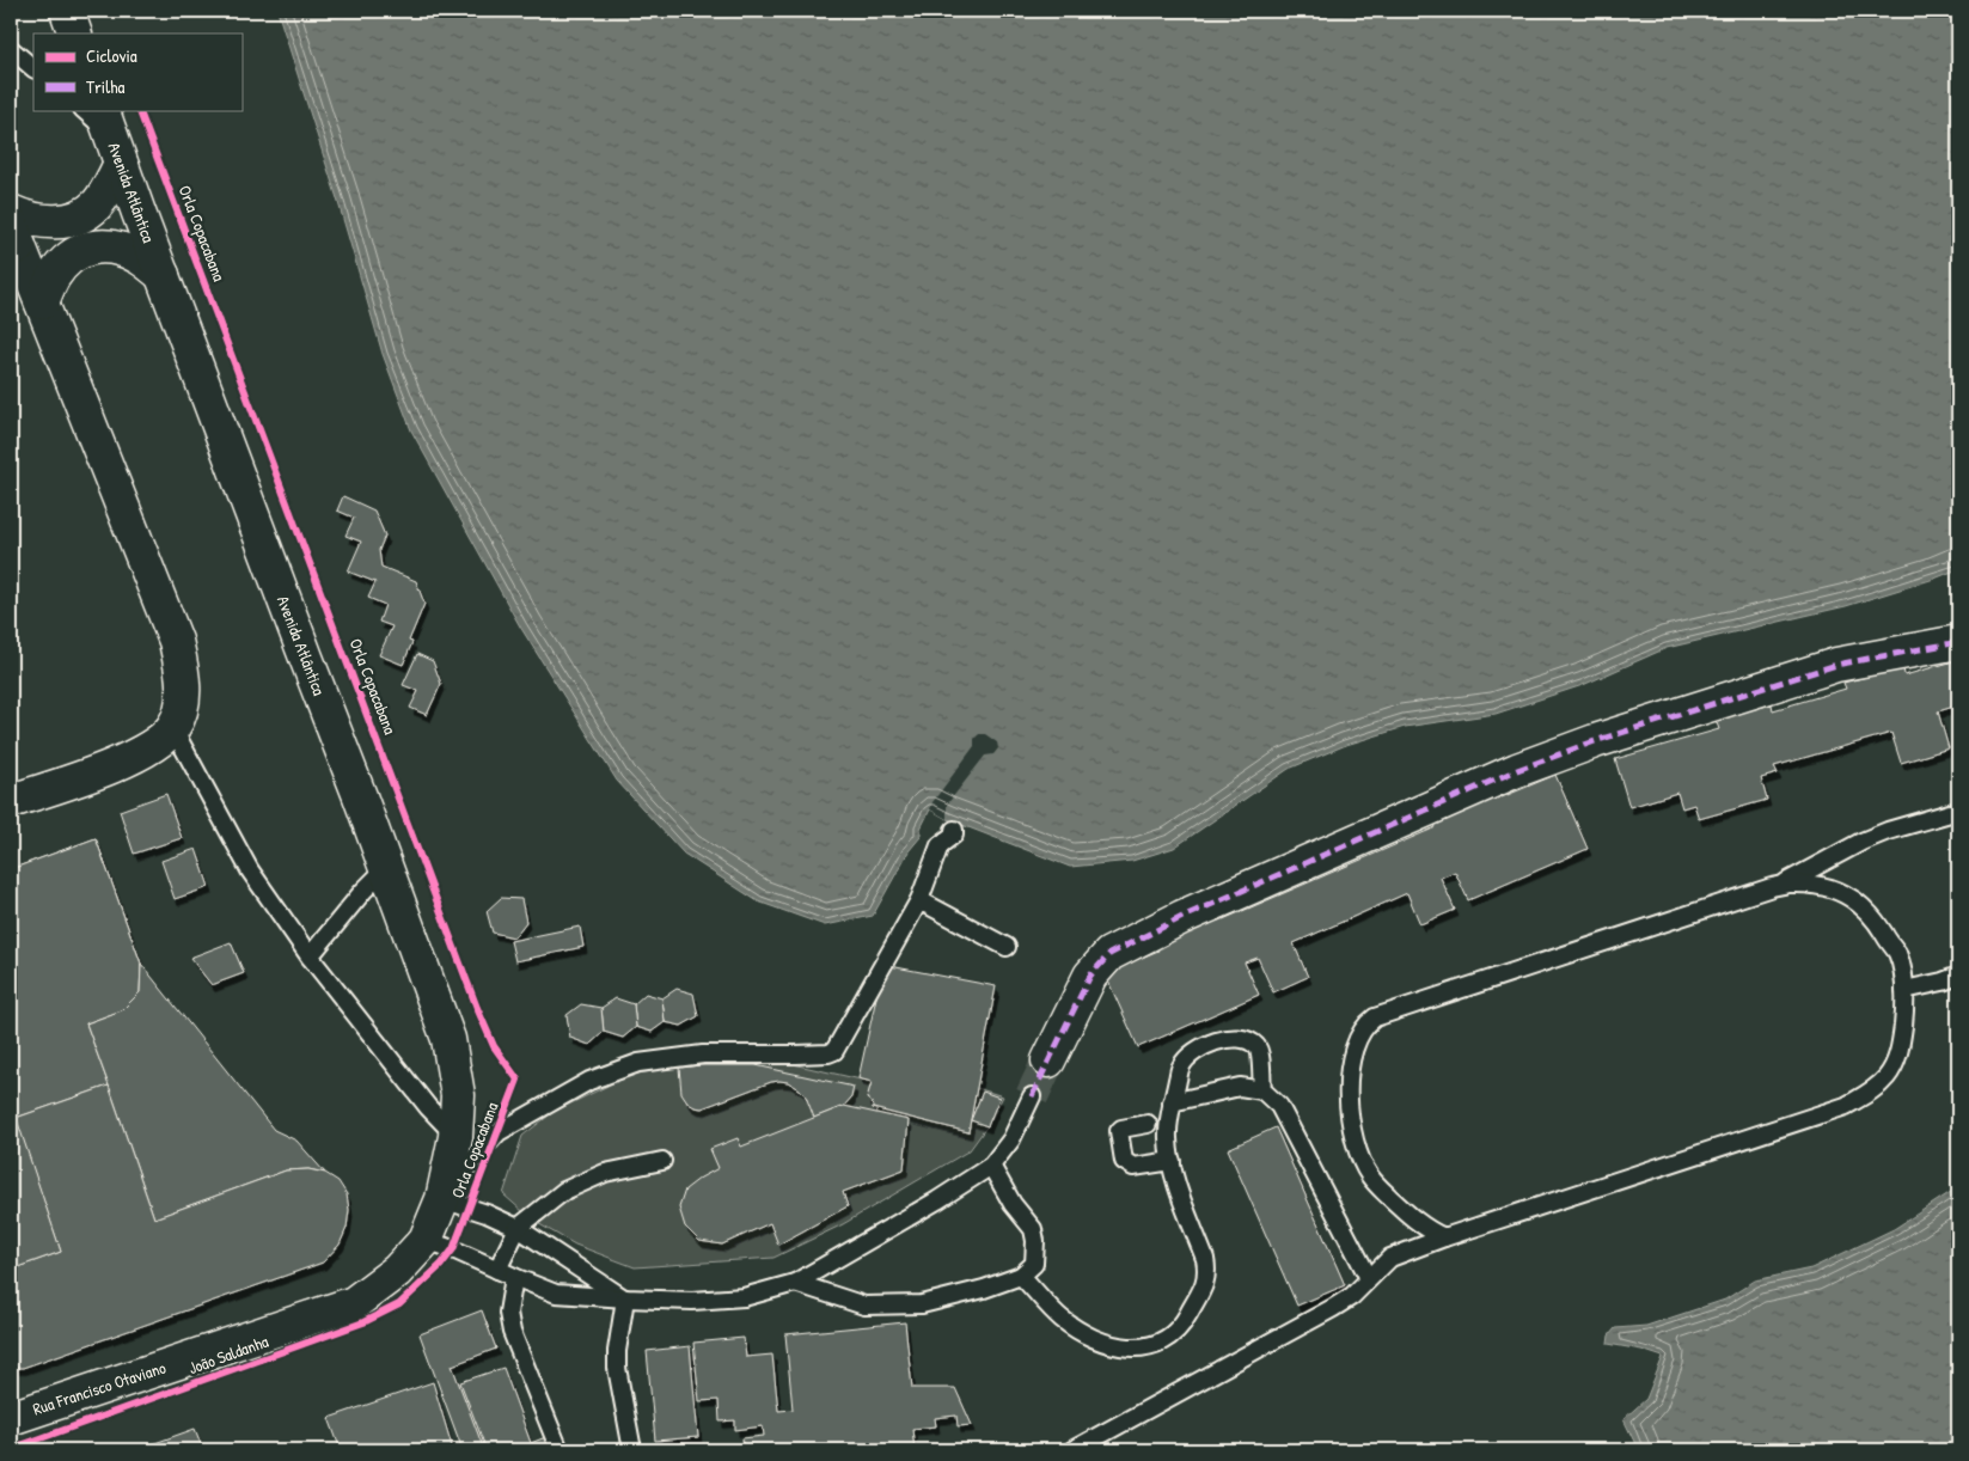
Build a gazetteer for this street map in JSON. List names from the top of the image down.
{
  "streets": {
    "main road": ["Avenida Atlântica", "Rua Francisco Otaviano"],
    "cycle path": ["Orla Copacabana"]
  },
  "crossings": [
    ["Avenida Atlântica", "Rua Francisco Otaviano"]
  ],
  "legend": ["Ciclovia", "Trilha"]
}
